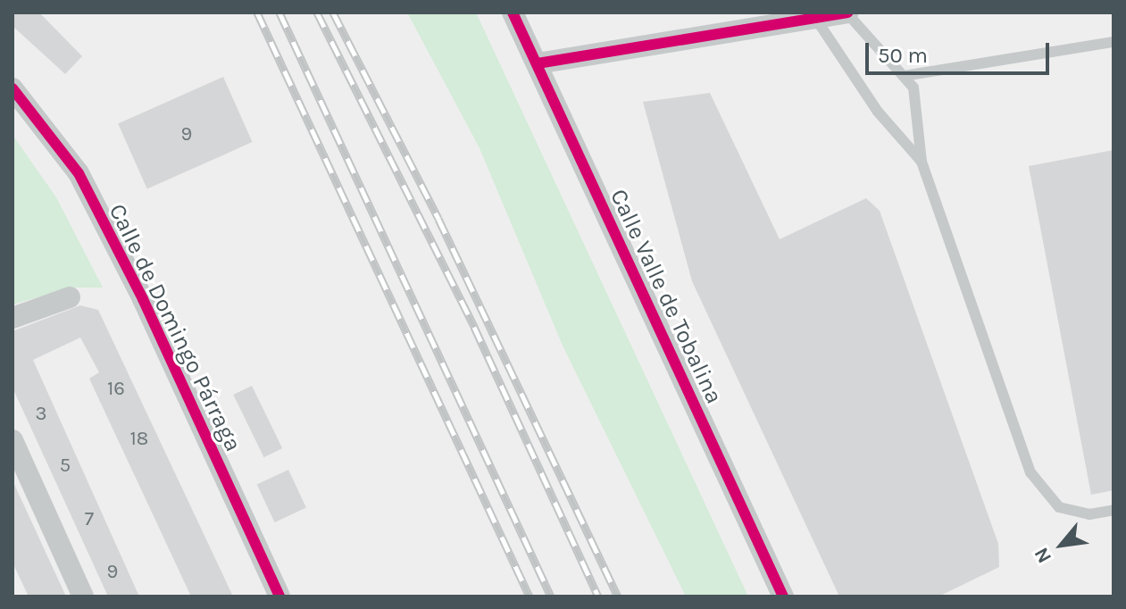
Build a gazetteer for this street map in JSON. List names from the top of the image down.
{
  "streets": {
    "street": ["Calle Valle de Tobalina", "Calle de Domingo Párraga"]
  },
  "house_numbers": [
    "9",
    "16",
    "3",
    "18",
    "5",
    "7",
    "9"
  ],
  "scale_bar": "50 m",
  "north": "bottom left"
}
